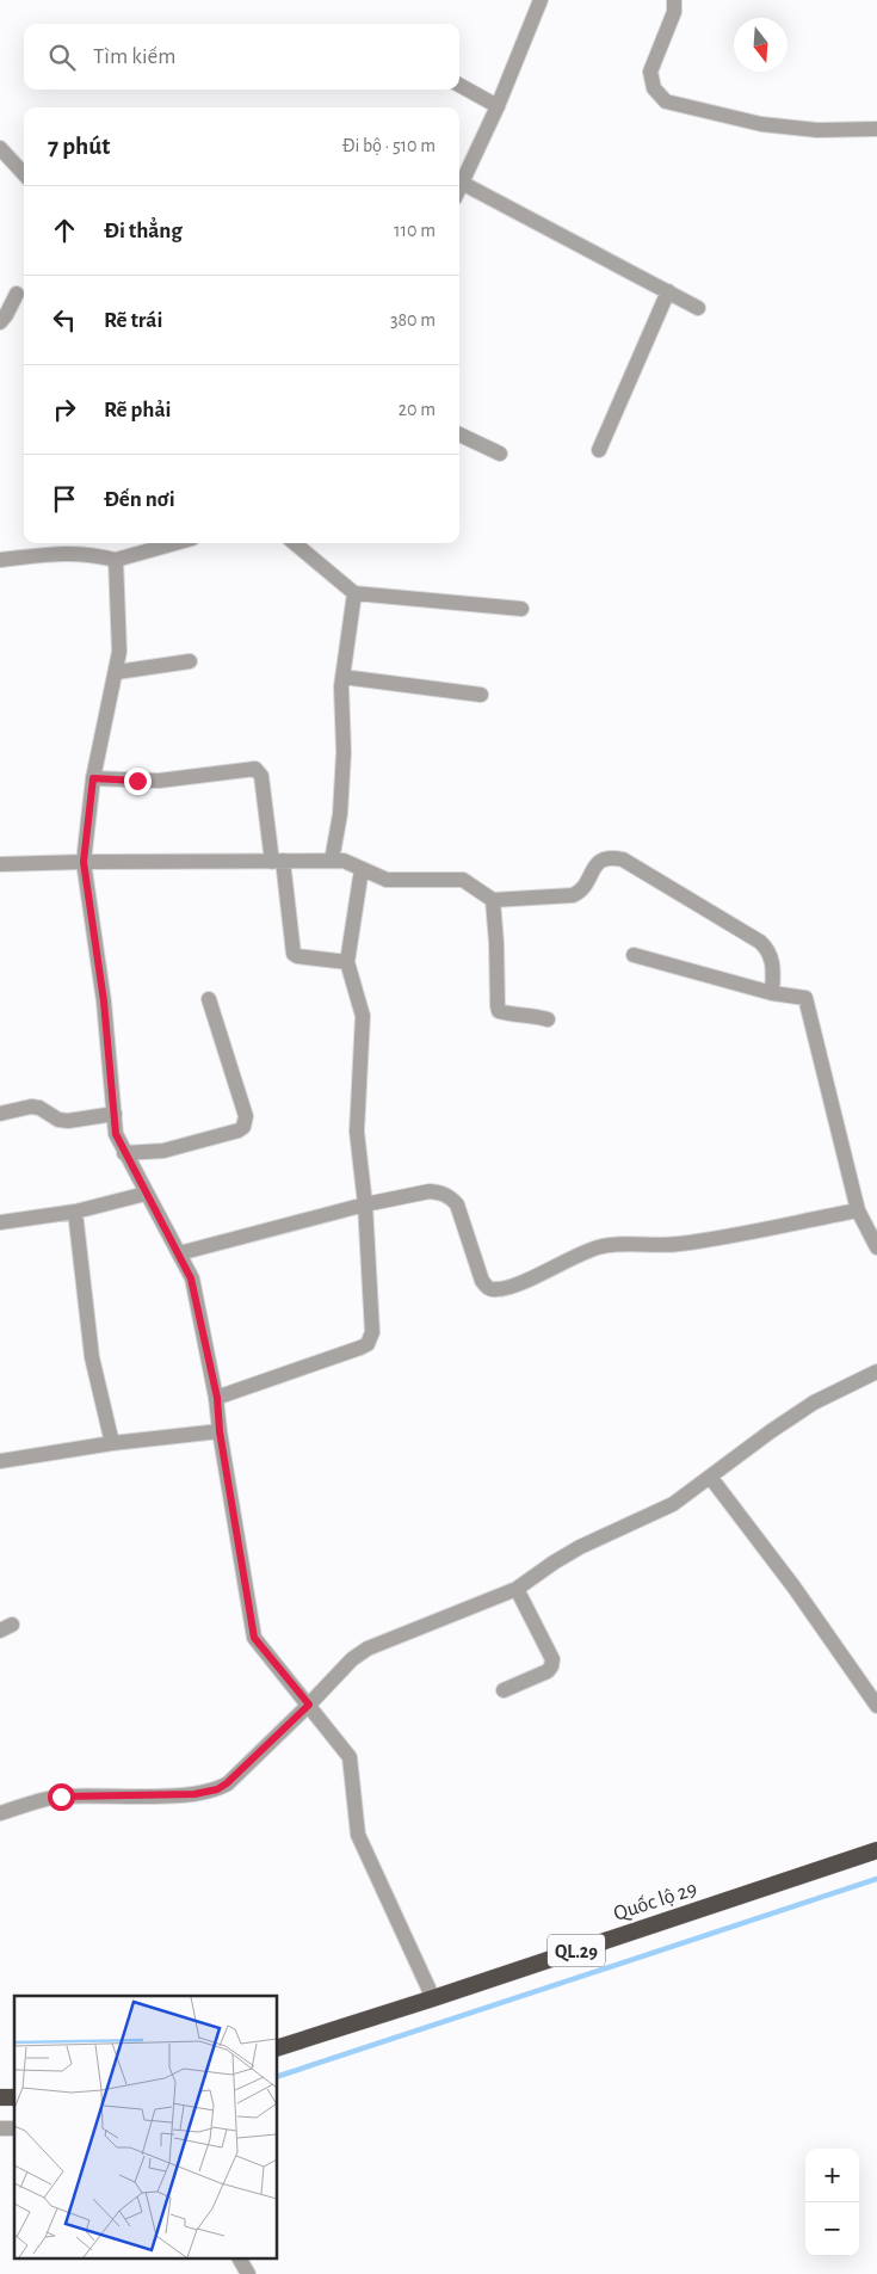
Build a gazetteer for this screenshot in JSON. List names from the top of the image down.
{
  "streets": {
    "highway": ["Quốc lộ 29", "QL.29"]
  },
  "north": "bottom",
  "page": {
    "search": "Tìm kiếm",
    "heading": ["7 phút", "Đi bộ · 510 m"],
    "list": [
      ["Đi thẳng", "110 m"],
      ["Rẽ trái", "380 m"],
      ["Rẽ phải", "20 m"],
      "Đến nơi"
    ],
    "map_buttons": ["+", "−"]
  }
}
